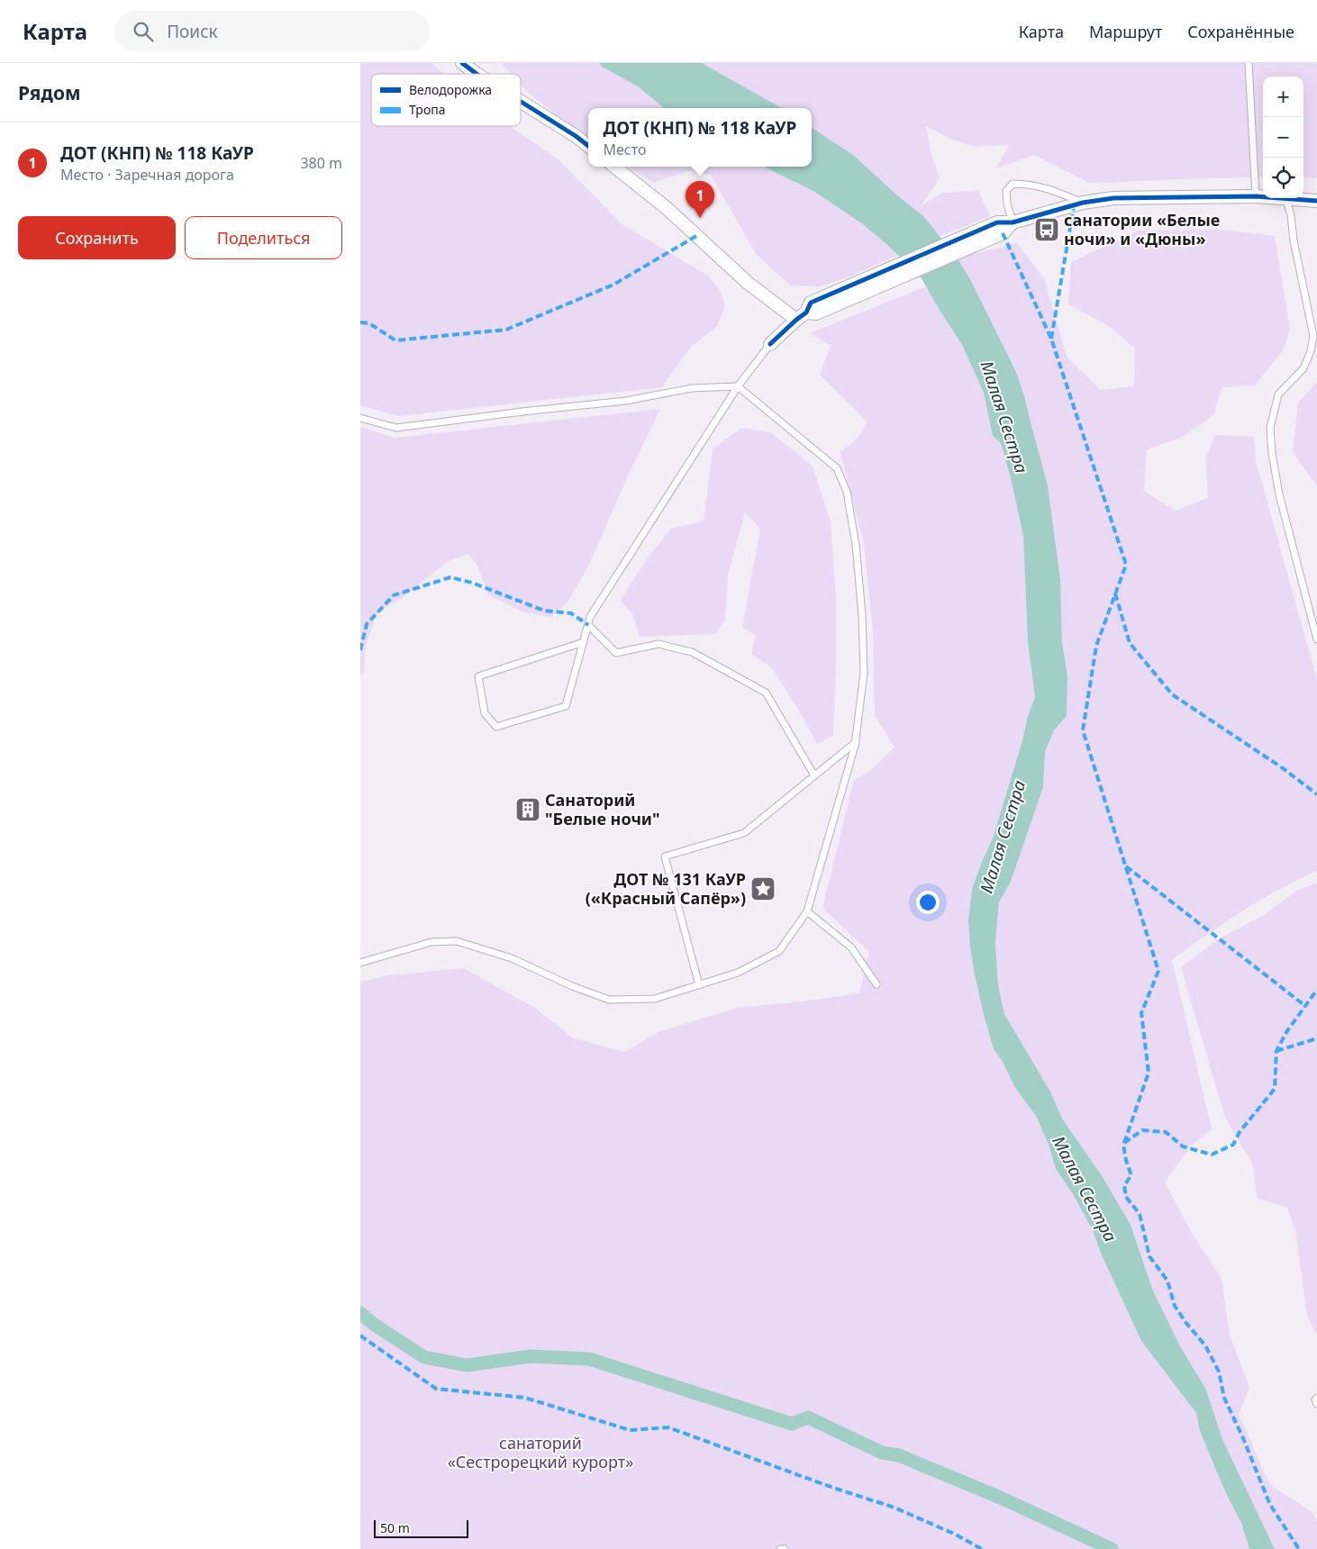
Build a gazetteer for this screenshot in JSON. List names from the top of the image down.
{
  "water": ["Малая Сестра"],
  "parks": ["санаторий «Сестрорецкий курорт»"],
  "places": {
    "bus stop": ["санатории «Белые ночи» и «Дюны»"],
    "building": ["Санаторий \"Белые ночи\""],
    "place": ["ДОТ № 131 КаУР («Красный Сапёр»)"]
  },
  "legend": ["Велодорожка", "Тропа"],
  "scale_bar": "50 m",
  "page": {
    "header": "Карта",
    "search": "Поиск",
    "nav": ["Карта", "Маршрут", "Сохранённые"],
    "heading": "Рядом",
    "map_buttons": ["+", "−"],
    "popup": ["ДОТ (КНП) № 118 КаУР", "Место"],
    "list": [
      {
        "mark": "1",
        "name": "ДОТ (КНП) № 118 КаУР",
        "note": "Место · Заречная дорога",
        "value": "380 m"
      }
    ],
    "pins": "1",
    "buttons": ["Сохранить", "Поделиться"],
    "scale": "50 m"
  }
}
